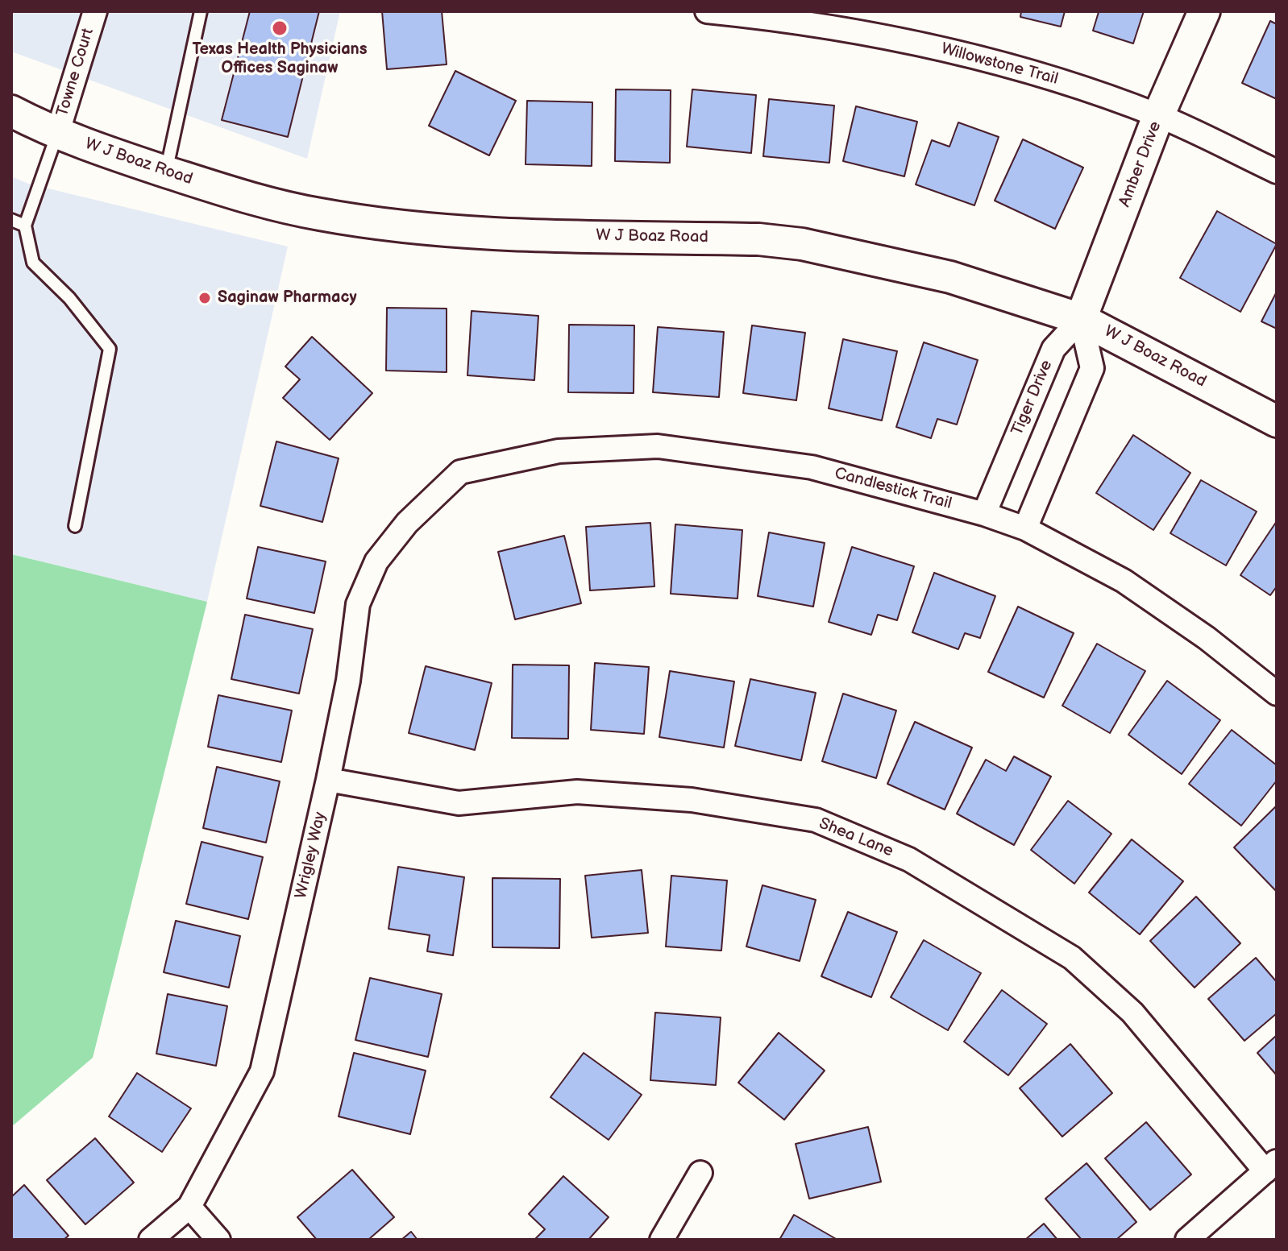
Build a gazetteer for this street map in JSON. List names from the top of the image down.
{
  "streets": {
    "main road": ["W J Boaz Road", "Amber Drive"],
    "street": [
      "Willowstone Trail",
      "Towne Court",
      "Tiger Drive",
      "Candlestick Trail",
      "Shea Lane",
      "Wrigley Way"
    ]
  },
  "crossings": [
    ["Willowstone Trail", "Amber Drive"],
    ["Towne Court", "W J Boaz Road"],
    ["W J Boaz Road", "Amber Drive"],
    ["W J Boaz Road", "Tiger Drive"],
    ["Amber Drive", "Tiger Drive"],
    ["Tiger Drive", "Candlestick Trail"],
    ["Candlestick Trail", "Wrigley Way"],
    ["Shea Lane", "Wrigley Way"]
  ],
  "places": ["Texas Health Physicians Offices Saginaw", "Saginaw Pharmacy"]
}
